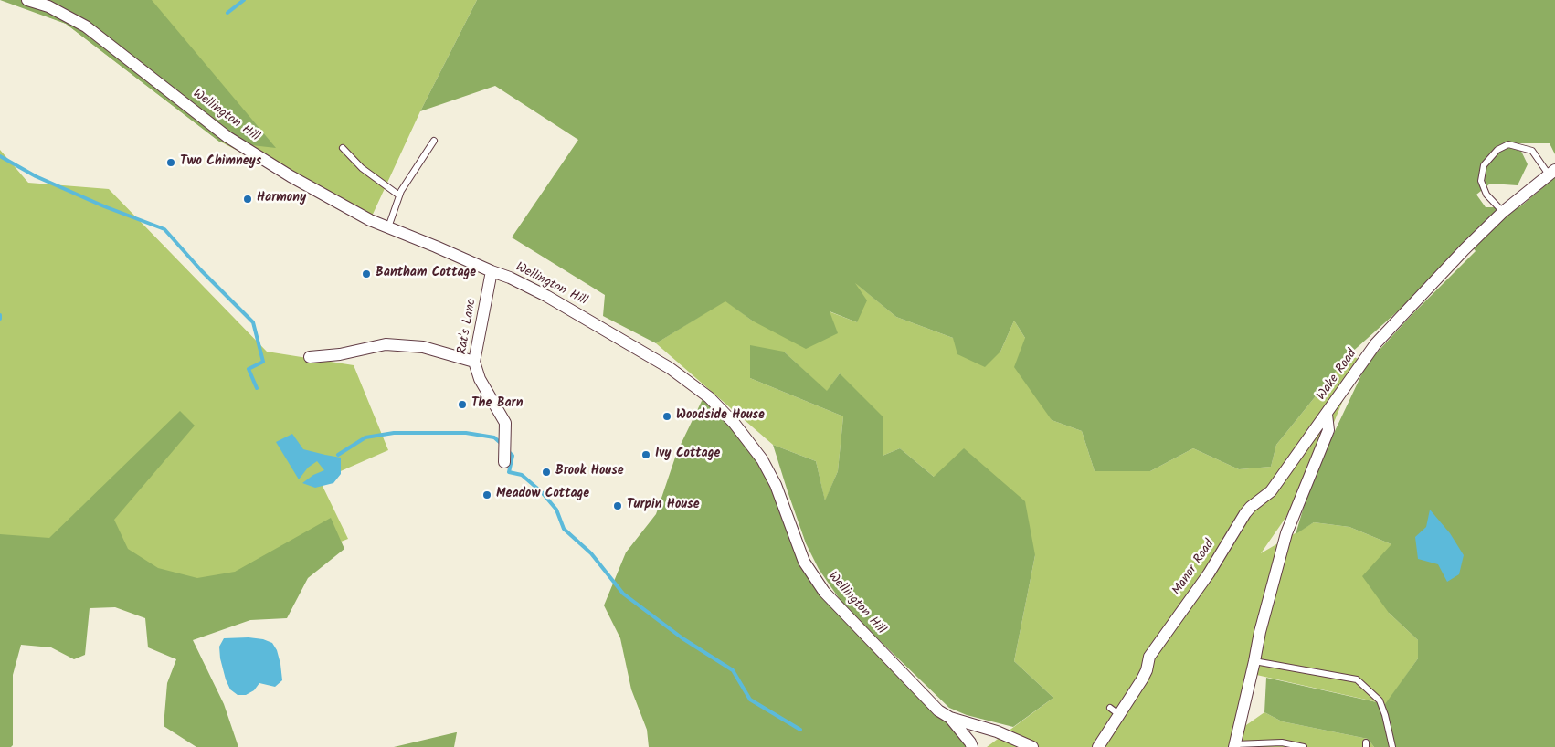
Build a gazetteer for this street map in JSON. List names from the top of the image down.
{
  "streets": {
    "street": [
      "Wellington Hill",
      "Rat's Lane",
      "Wake Road",
      "Manor Road"
    ]
  },
  "crossings": [
    ["Wellington Hill", "Rat's Lane"],
    ["Wake Road", "Manor Road"]
  ],
  "places": [
    "Two Chimneys",
    "Harmony",
    "Bantham Cottage",
    "The Barn",
    "Woodside House",
    "Ivy Cottage",
    "Brook House",
    "Meadow Cottage",
    "Turpin House"
  ]
}
